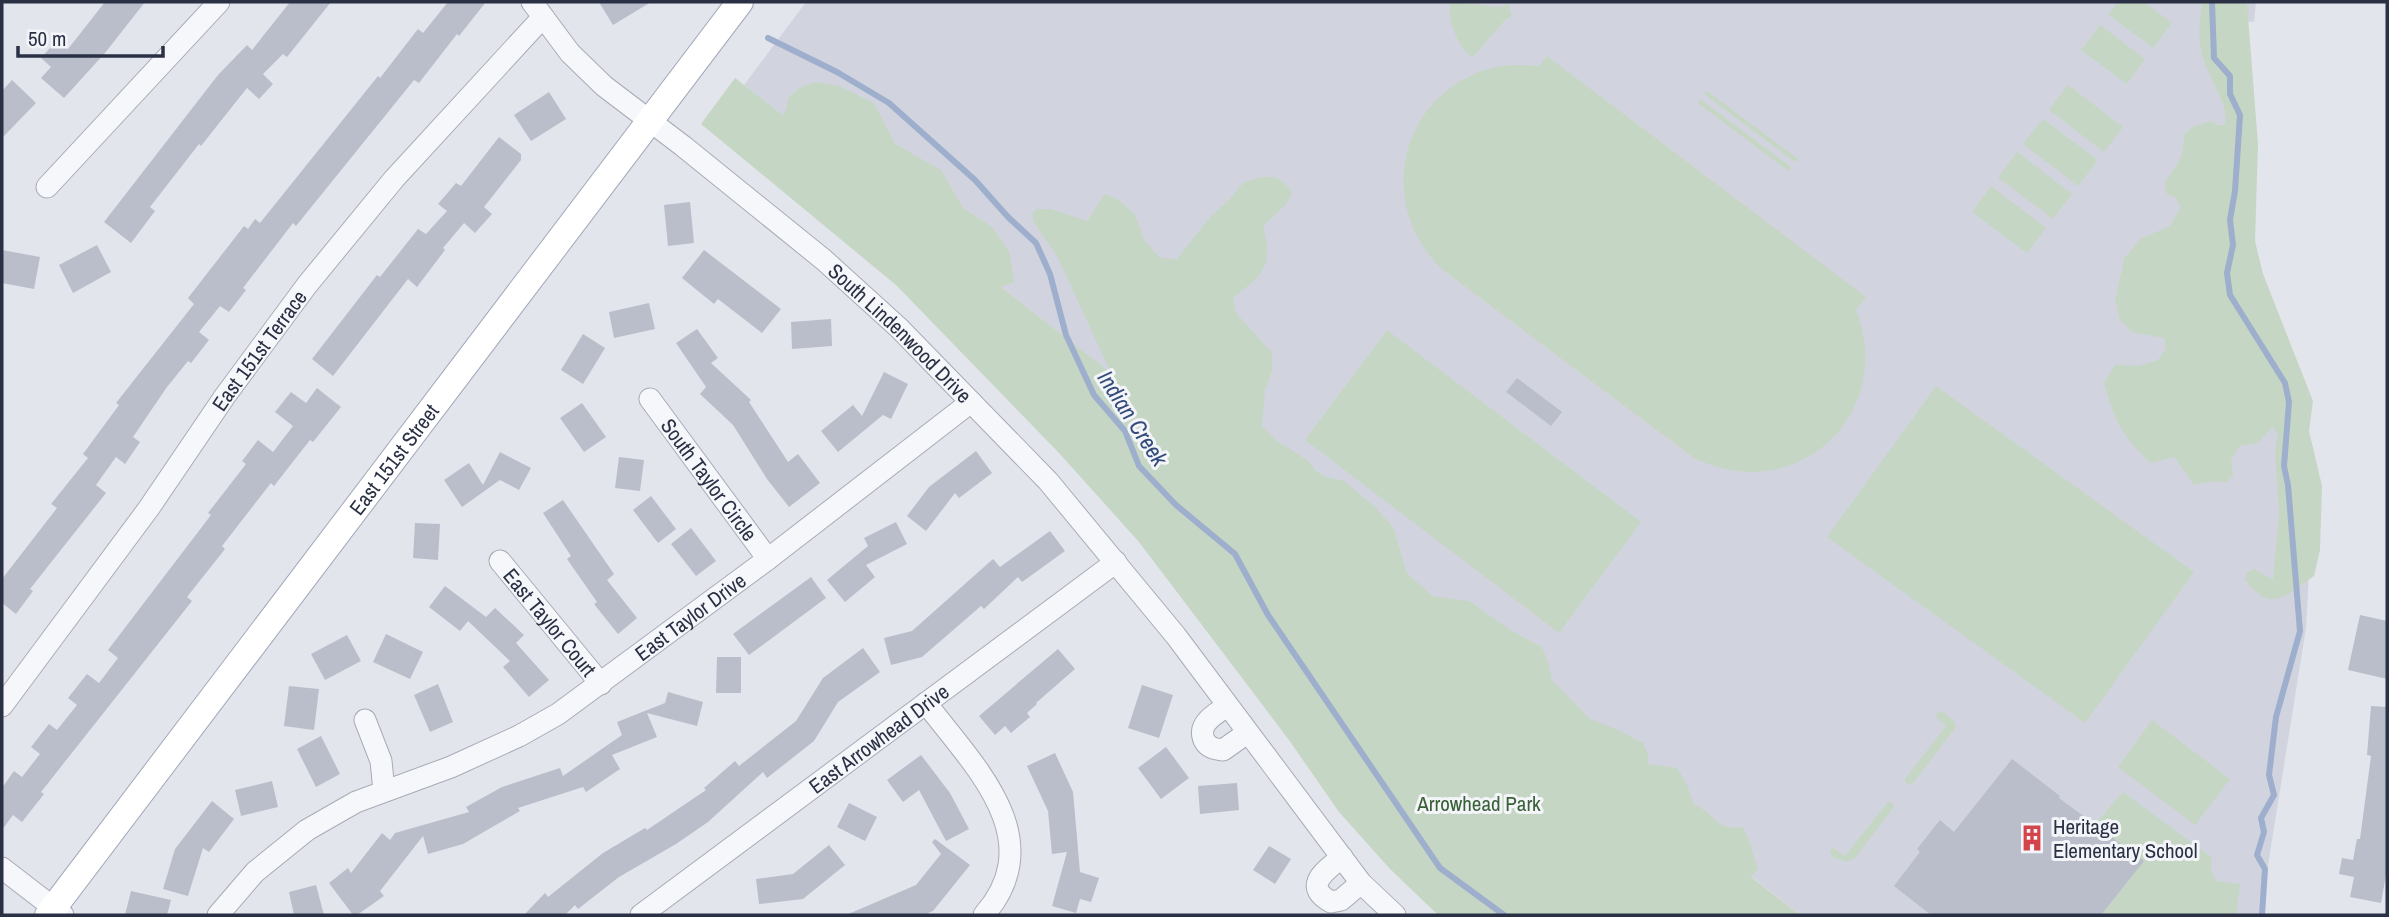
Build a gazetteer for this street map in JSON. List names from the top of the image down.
{
  "streets": {
    "main road": ["East 151st Street"],
    "street": [
      "South Lindenwood Drive",
      "East 151st Terrace",
      "South Taylor Circle",
      "East Taylor Drive",
      "East Taylor Court",
      "East Arrowhead Drive"
    ]
  },
  "crossings": [
    ["South Lindenwood Drive", "East 151st Terrace"],
    ["South Lindenwood Drive", "East 151st Street"],
    ["South Lindenwood Drive", "East Taylor Drive"],
    ["South Lindenwood Drive", "East Arrowhead Drive"],
    ["South Taylor Circle", "East Taylor Drive"],
    ["East Taylor Drive", "East Taylor Court"]
  ],
  "water": ["Indian Creek"],
  "parks": ["Arrowhead Park"],
  "places": {
    "building": ["Heritage Elementary School"]
  },
  "scale_bar": "50 m"
}
